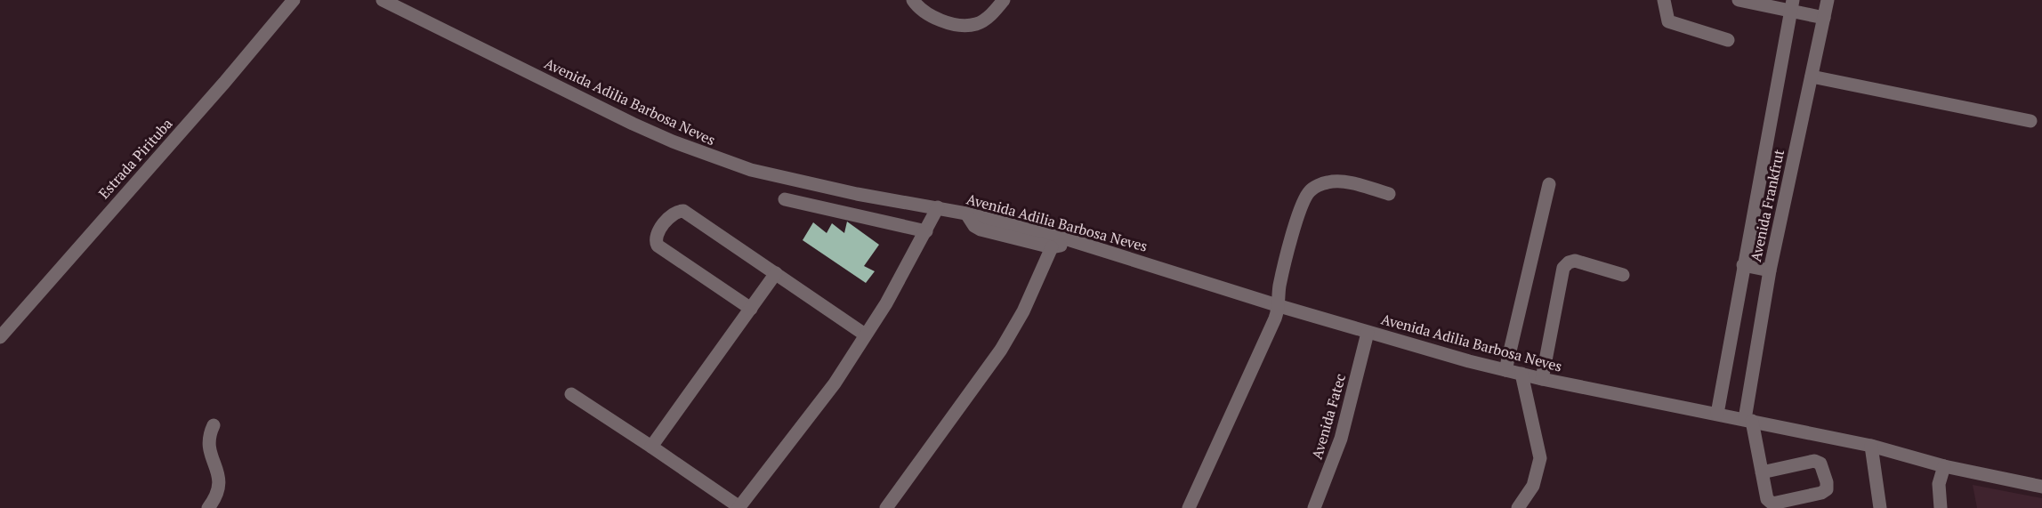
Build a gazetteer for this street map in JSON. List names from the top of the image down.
{
  "streets": {
    "street": [
      "Avenida Adilia Barbosa Neves",
      "Estrada Pirituba",
      "Avenida Frankfrut",
      "Avenida Fatec"
    ]
  },
  "crossings": [
    ["Avenida Adilia Barbosa Neves", "Avenida Frankfrut"],
    ["Avenida Adilia Barbosa Neves", "Avenida Fatec"]
  ]
}
